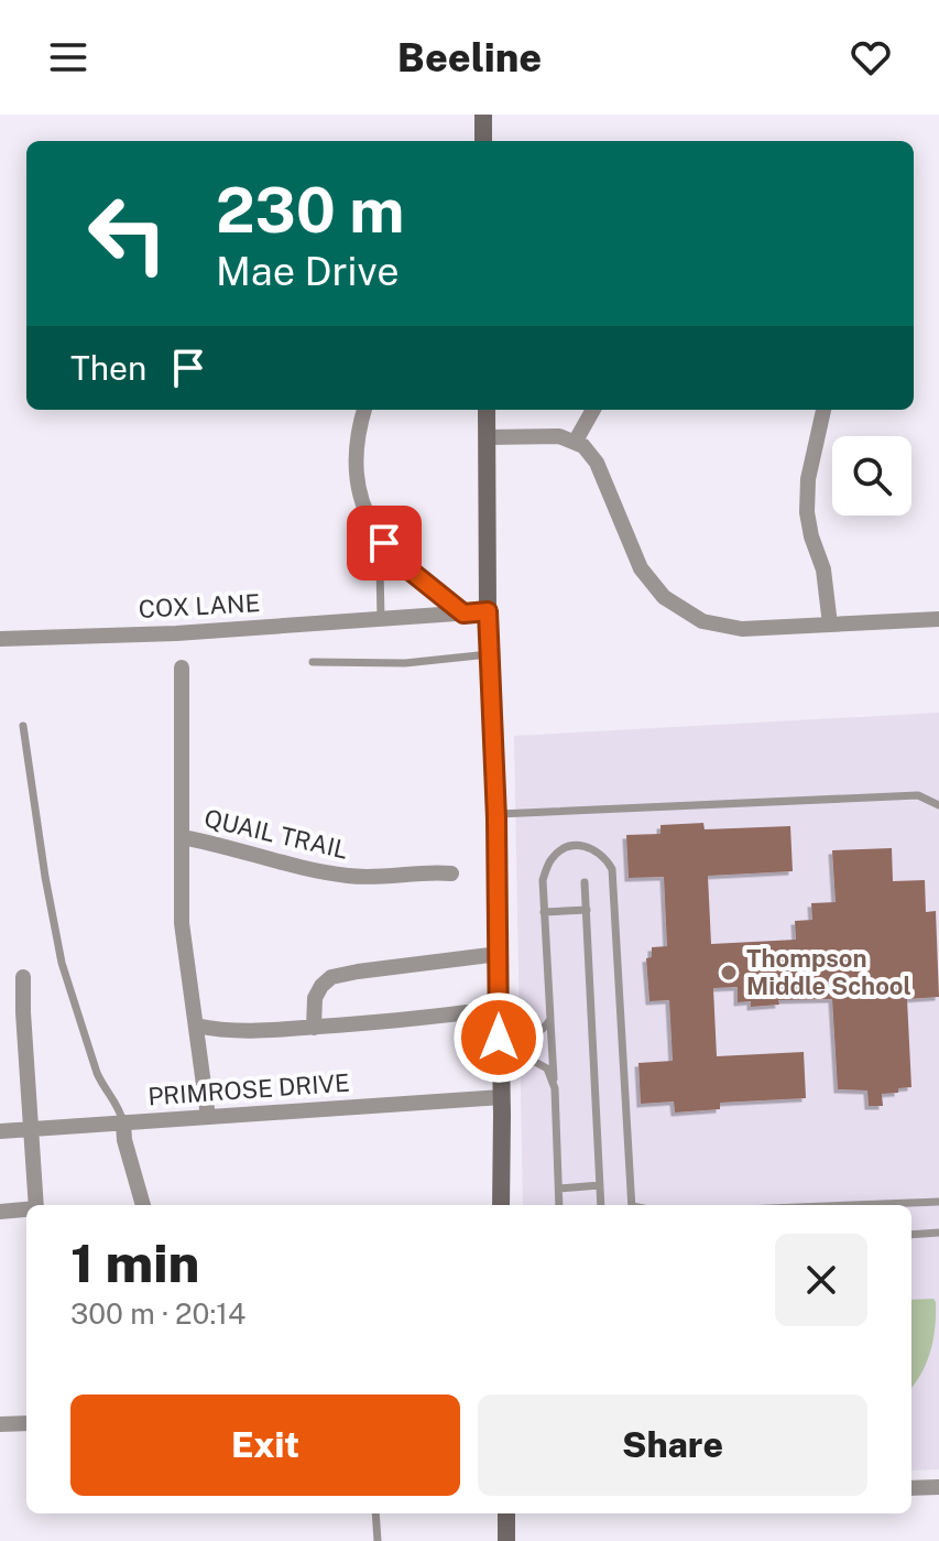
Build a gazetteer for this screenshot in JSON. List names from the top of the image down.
{
  "streets": {
    "street": ["COX LANE", "QUAIL TRAIL", "PRIMROSE DRIVE"]
  },
  "crossings": [
    ["QUAIL TRAIL", "PRIMROSE DRIVE"]
  ],
  "places": ["Thompson Middle School"],
  "page": {
    "header": "Beeline",
    "turn": ["230 m", "Mae Drive"],
    "then": "Then",
    "heading": ["1 min", "300 m · 20:14"],
    "buttons": ["Exit", "Share"]
  }
}
